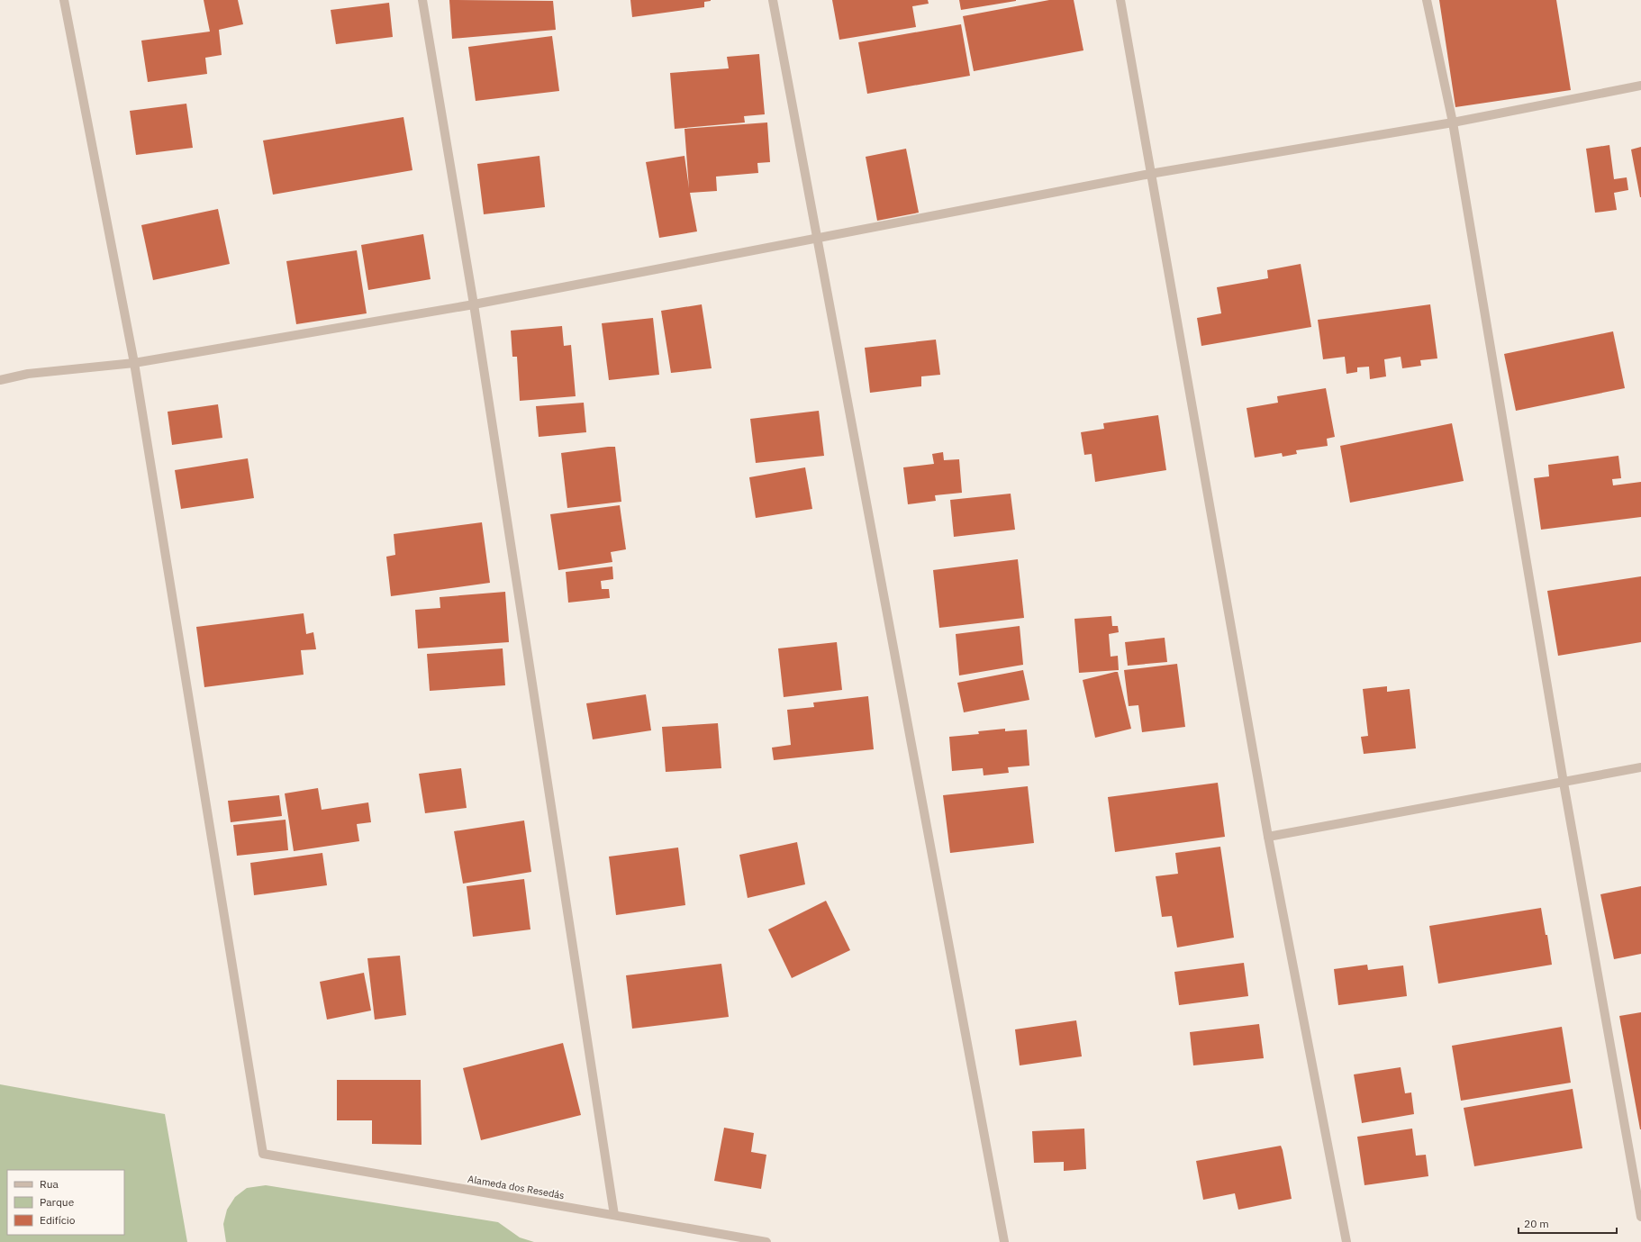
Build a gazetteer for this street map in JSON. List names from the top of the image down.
{
  "streets": {
    "street": ["Alameda dos Resedás"]
  },
  "legend": ["Rua", "Parque", "Edifício"],
  "scale_bar": "20 m"
}
